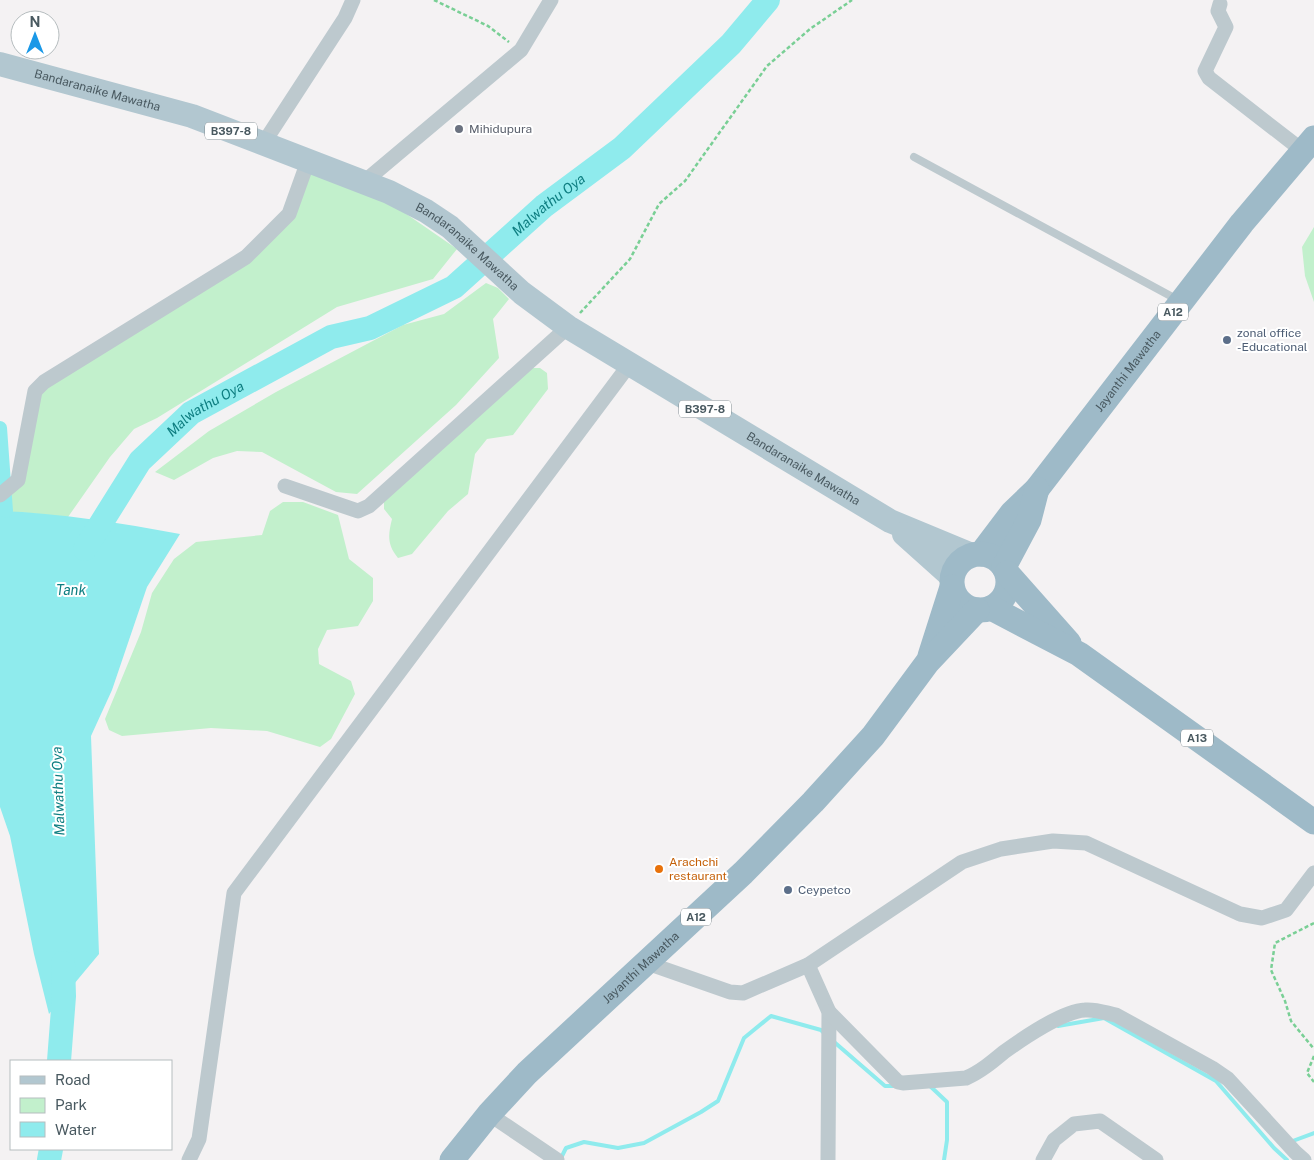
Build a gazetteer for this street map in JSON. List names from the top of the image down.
{
  "streets": {
    "highway": ["A12", "Jayanthi Mawatha", "A13"],
    "main road": ["Bandaranaike Mawatha", "B397-8"]
  },
  "crossings": [
    ["Bandaranaike Mawatha", "Jayanthi Mawatha"],
    ["Bandaranaike Mawatha", "A13"],
    ["Jayanthi Mawatha", "A13"]
  ],
  "water": ["Malwathu Oya", "Tank"],
  "places": [
    "Mihidupura",
    "zonal office -Educational",
    "Arachchi restaurant",
    "Ceypetco"
  ],
  "legend": ["Road", "Park", "Water"],
  "north": "top"
}
